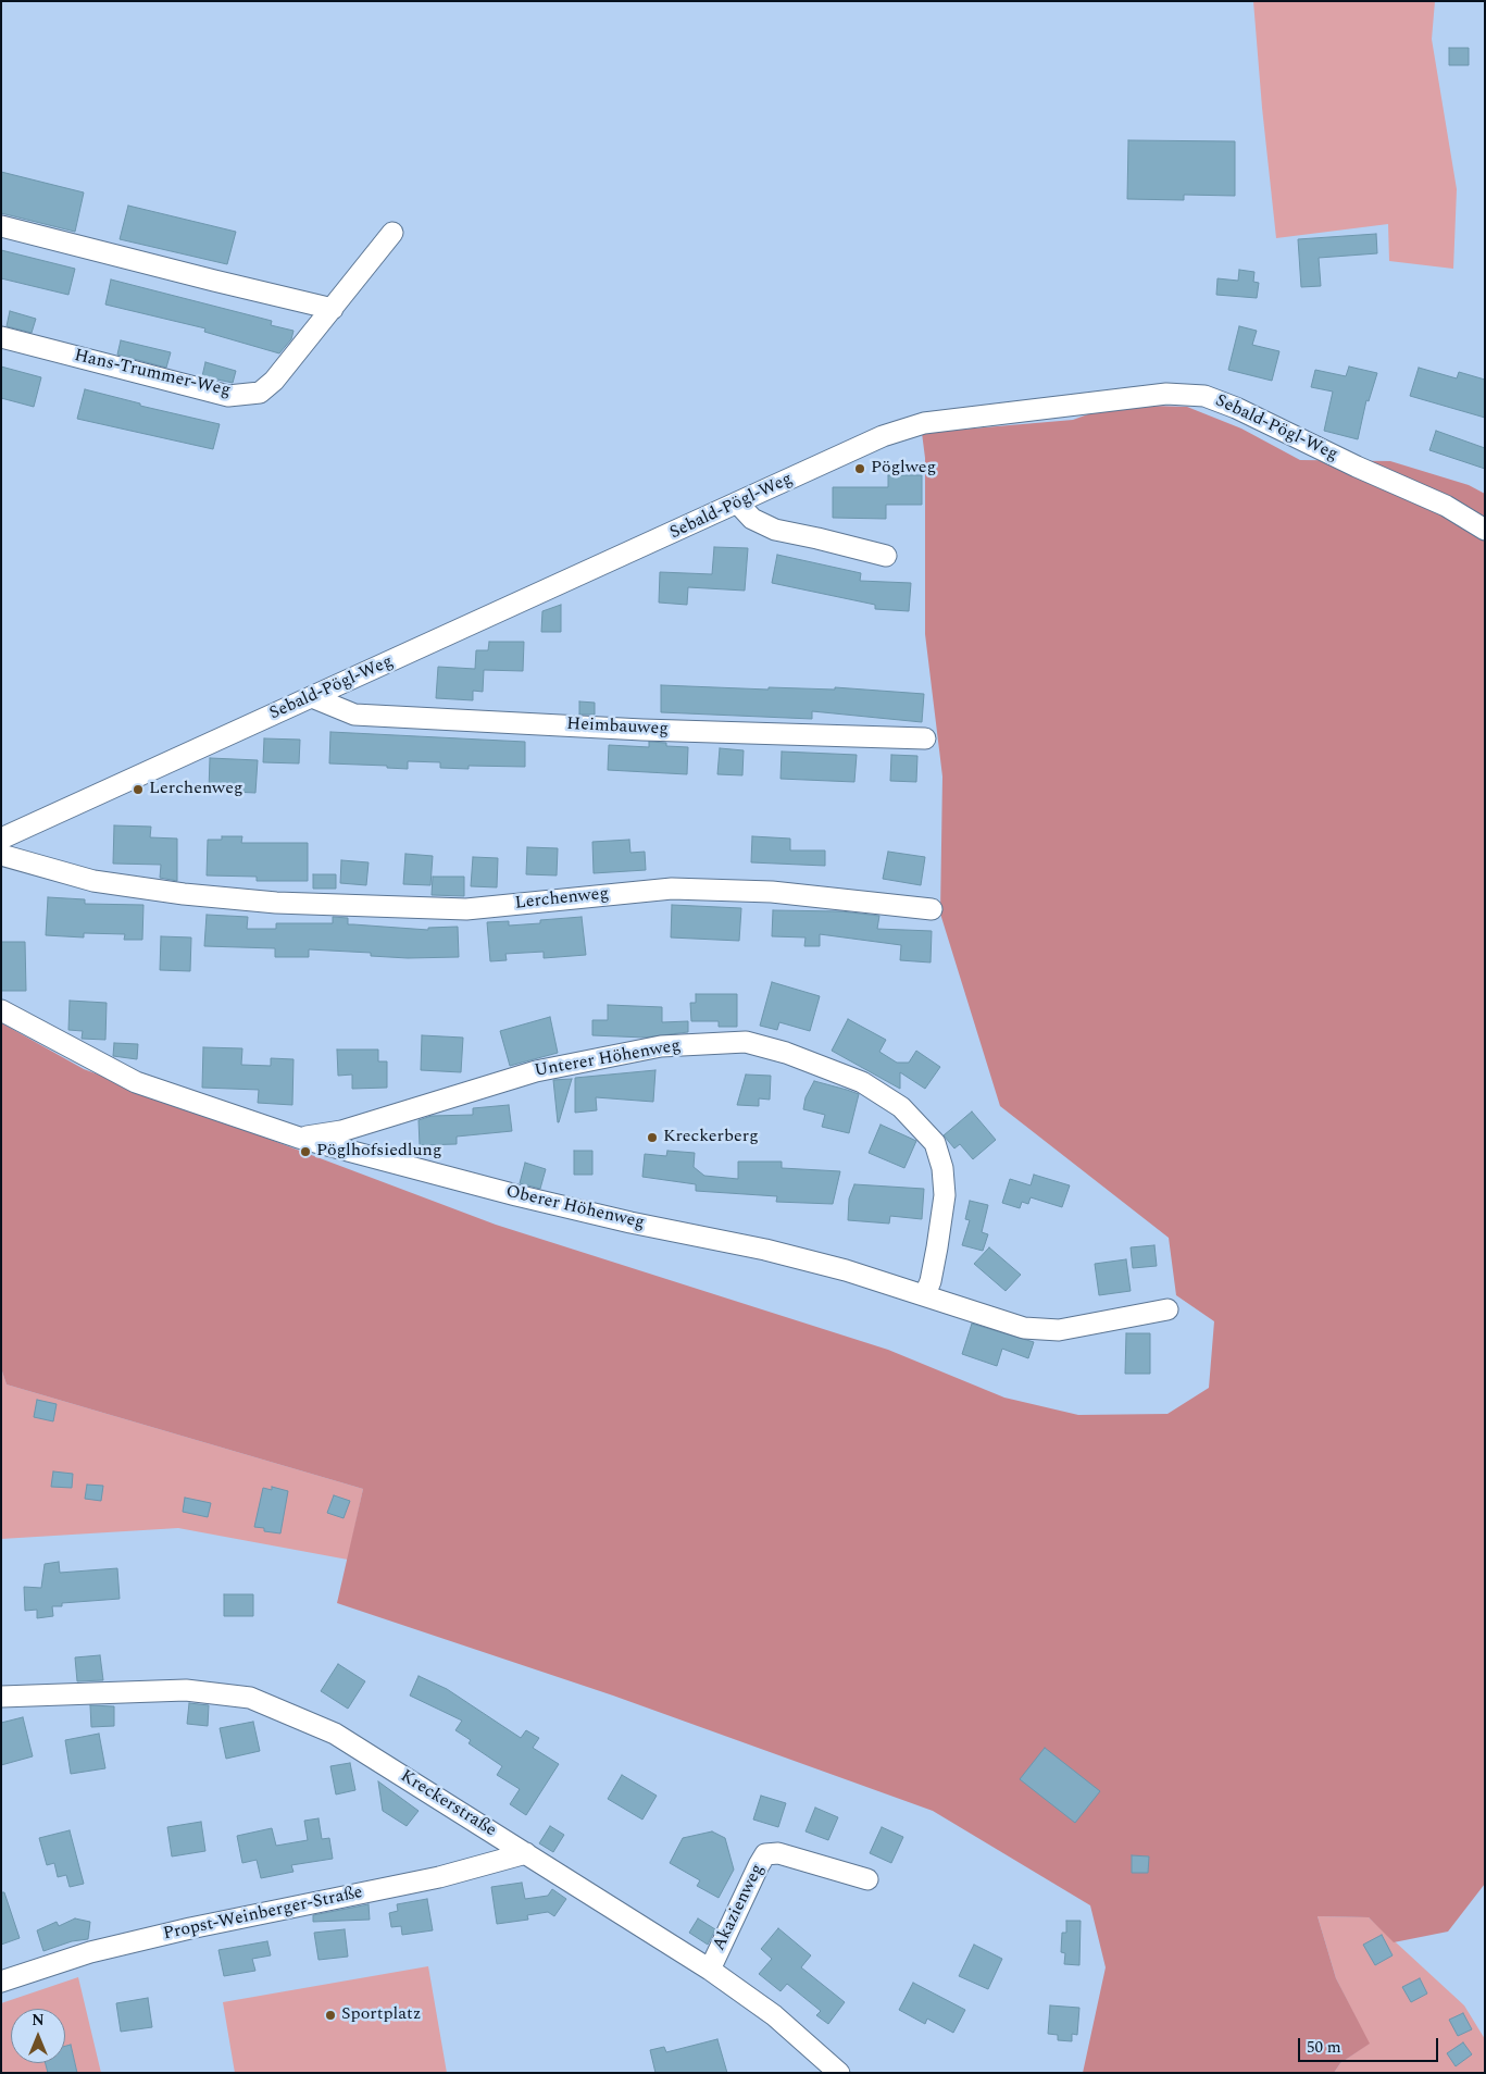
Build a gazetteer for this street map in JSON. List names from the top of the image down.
{
  "streets": {
    "street": [
      "Hans-Trummer-Weg",
      "Sebald-Pögl-Weg",
      "Heimbauweg",
      "Lerchenweg",
      "Unterer Höhenweg",
      "Oberer Höhenweg",
      "Kreckerstraße",
      "Akazienweg",
      "Propst-Weinberger-Straße"
    ]
  },
  "crossings": [
    ["Sebald-Pögl-Weg", "Heimbauweg"],
    ["Unterer Höhenweg", "Oberer Höhenweg"],
    ["Kreckerstraße", "Akazienweg"],
    ["Kreckerstraße", "Propst-Weinberger-Straße"]
  ],
  "places": [
    "Pöglweg",
    "Lerchenweg",
    "Kreckerberg",
    "Pöglhofsiedlung",
    "Sportplatz"
  ],
  "scale_bar": "50 m",
  "north": "top"
}
